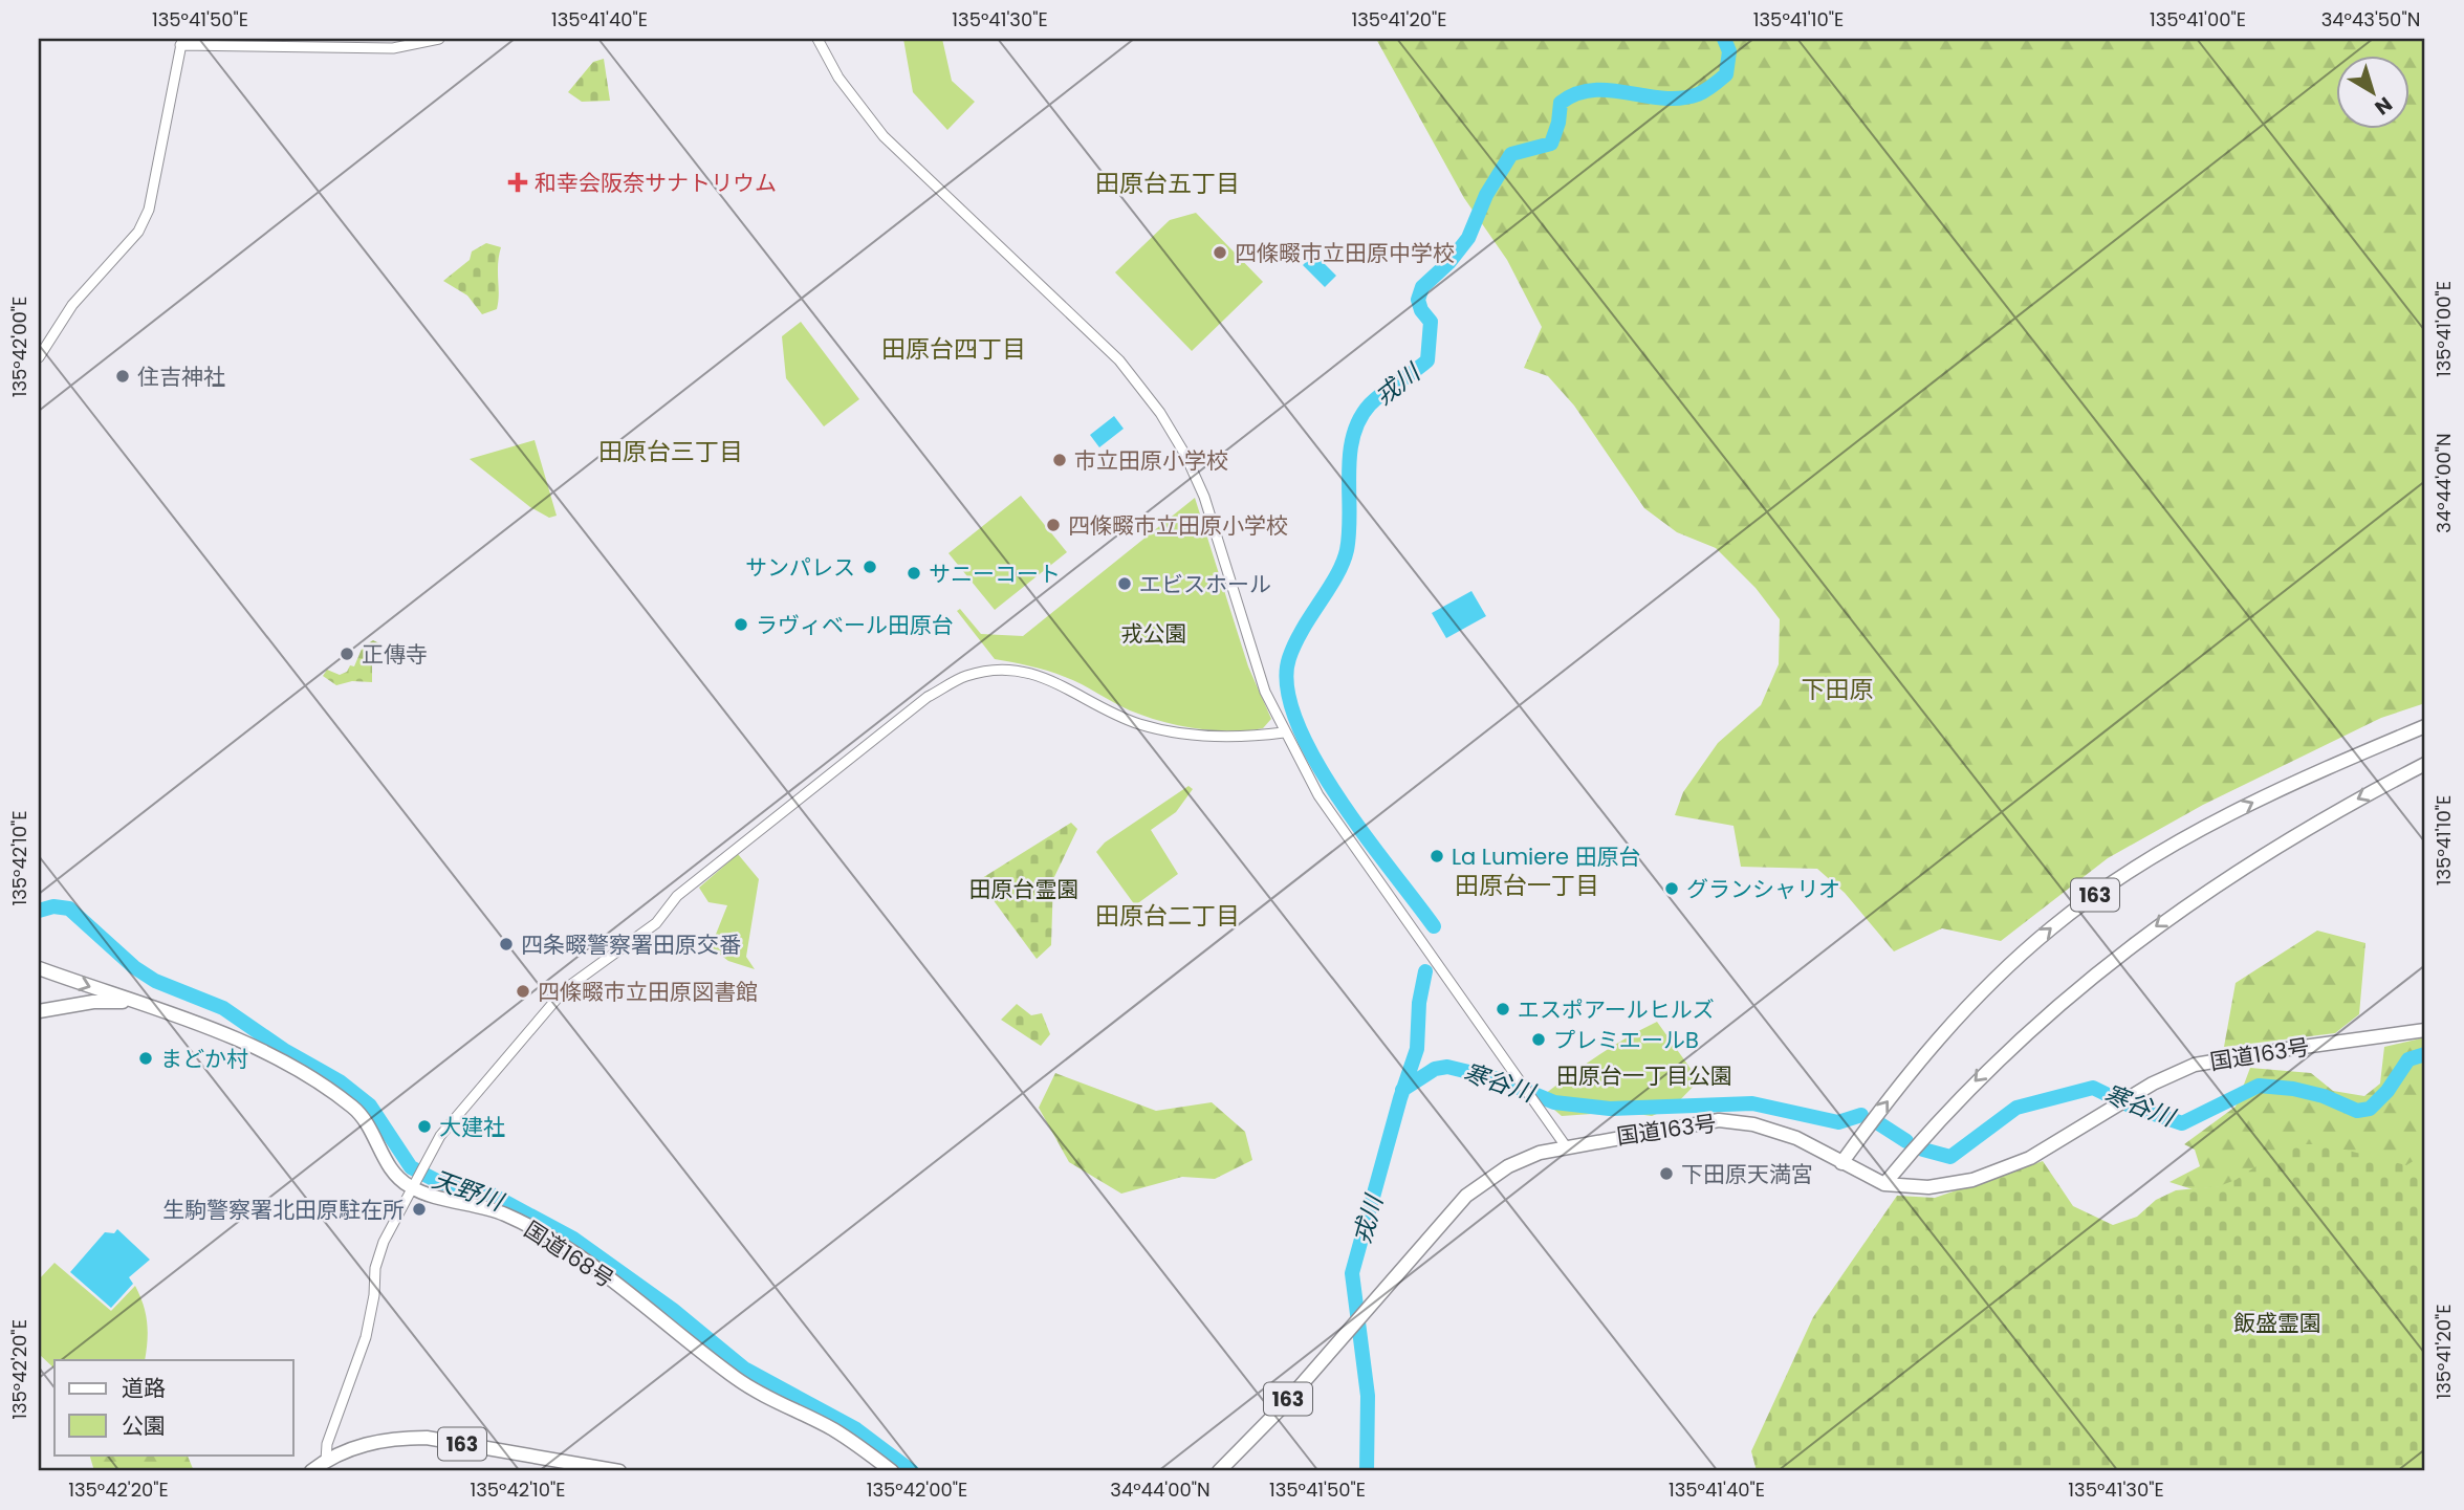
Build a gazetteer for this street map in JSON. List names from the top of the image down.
{
  "streets": {
    "highway": ["163", "国道163号", "国道168号"]
  },
  "crossings": [
    ["163", "国道163号"]
  ],
  "districts": [
    "田原台五丁目",
    "田原台四丁目",
    "田原台三丁目",
    "下田原",
    "田原台一丁目",
    "田原台二丁目"
  ],
  "water": ["戎川", "寒谷川", "天野川"],
  "parks": [
    "戎公園",
    "田原台霊園",
    "田原台一丁目公園",
    "飯盛霊園"
  ],
  "places": {
    "health": ["和幸会阪奈サナトリウム"],
    "other": [
      "四條畷市立田原中学校",
      "住吉神社",
      "市立田原小学校",
      "四條畷市立田原小学校",
      "サンパレス",
      "サニーコート",
      "エビスホール",
      "ラヴィベール田原台",
      "正傳寺",
      "La Lumiere 田原台",
      "グランシャリオ",
      "四条畷警察署田原交番",
      "四條畷市立田原図書館",
      "エスポアールヒルズ",
      "プレミエールB",
      "まどか村",
      "大建社",
      "下田原天満宮",
      "生駒警察署北田原駐在所"
    ]
  },
  "legend": ["道路", "公園"],
  "north": "bottom right",
  "coordinates": [
    "135°41'50\"E",
    "135°41'40\"E",
    "135°41'30\"E",
    "135°41'20\"E",
    "135°41'10\"E",
    "135°41'00\"E",
    "34°43'50\"N",
    "135°42'00\"E",
    "34°44'00\"N",
    "135°42'10\"E",
    "135°42'20\"E"
  ]
}
